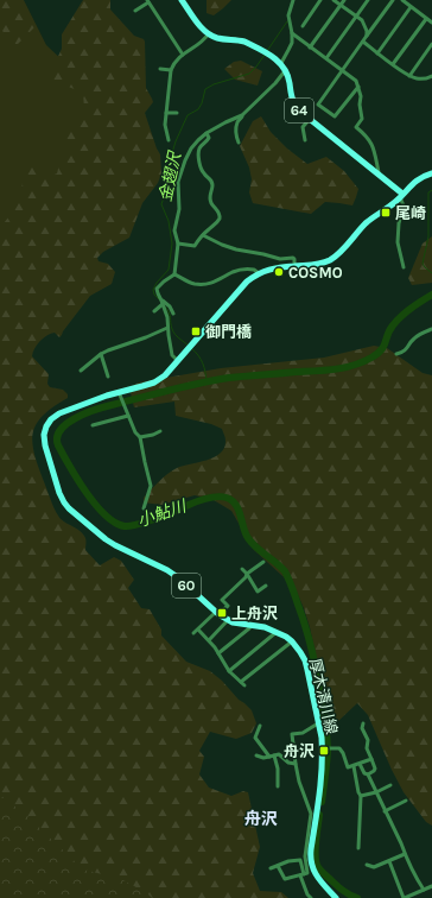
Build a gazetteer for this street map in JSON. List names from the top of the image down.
{
  "streets": {
    "main road": ["64", "60", "厚木清川線"]
  },
  "crossings": [
    ["64", "60"],
    ["60", "厚木清川線"]
  ],
  "districts": ["舟沢"],
  "water": ["金翅沢", "小鮎川"],
  "places": {
    "transit": [
      "尾崎",
      "御門橋",
      "上舟沢",
      "舟沢"
    ],
    "other": ["COSMO"]
  }
}
